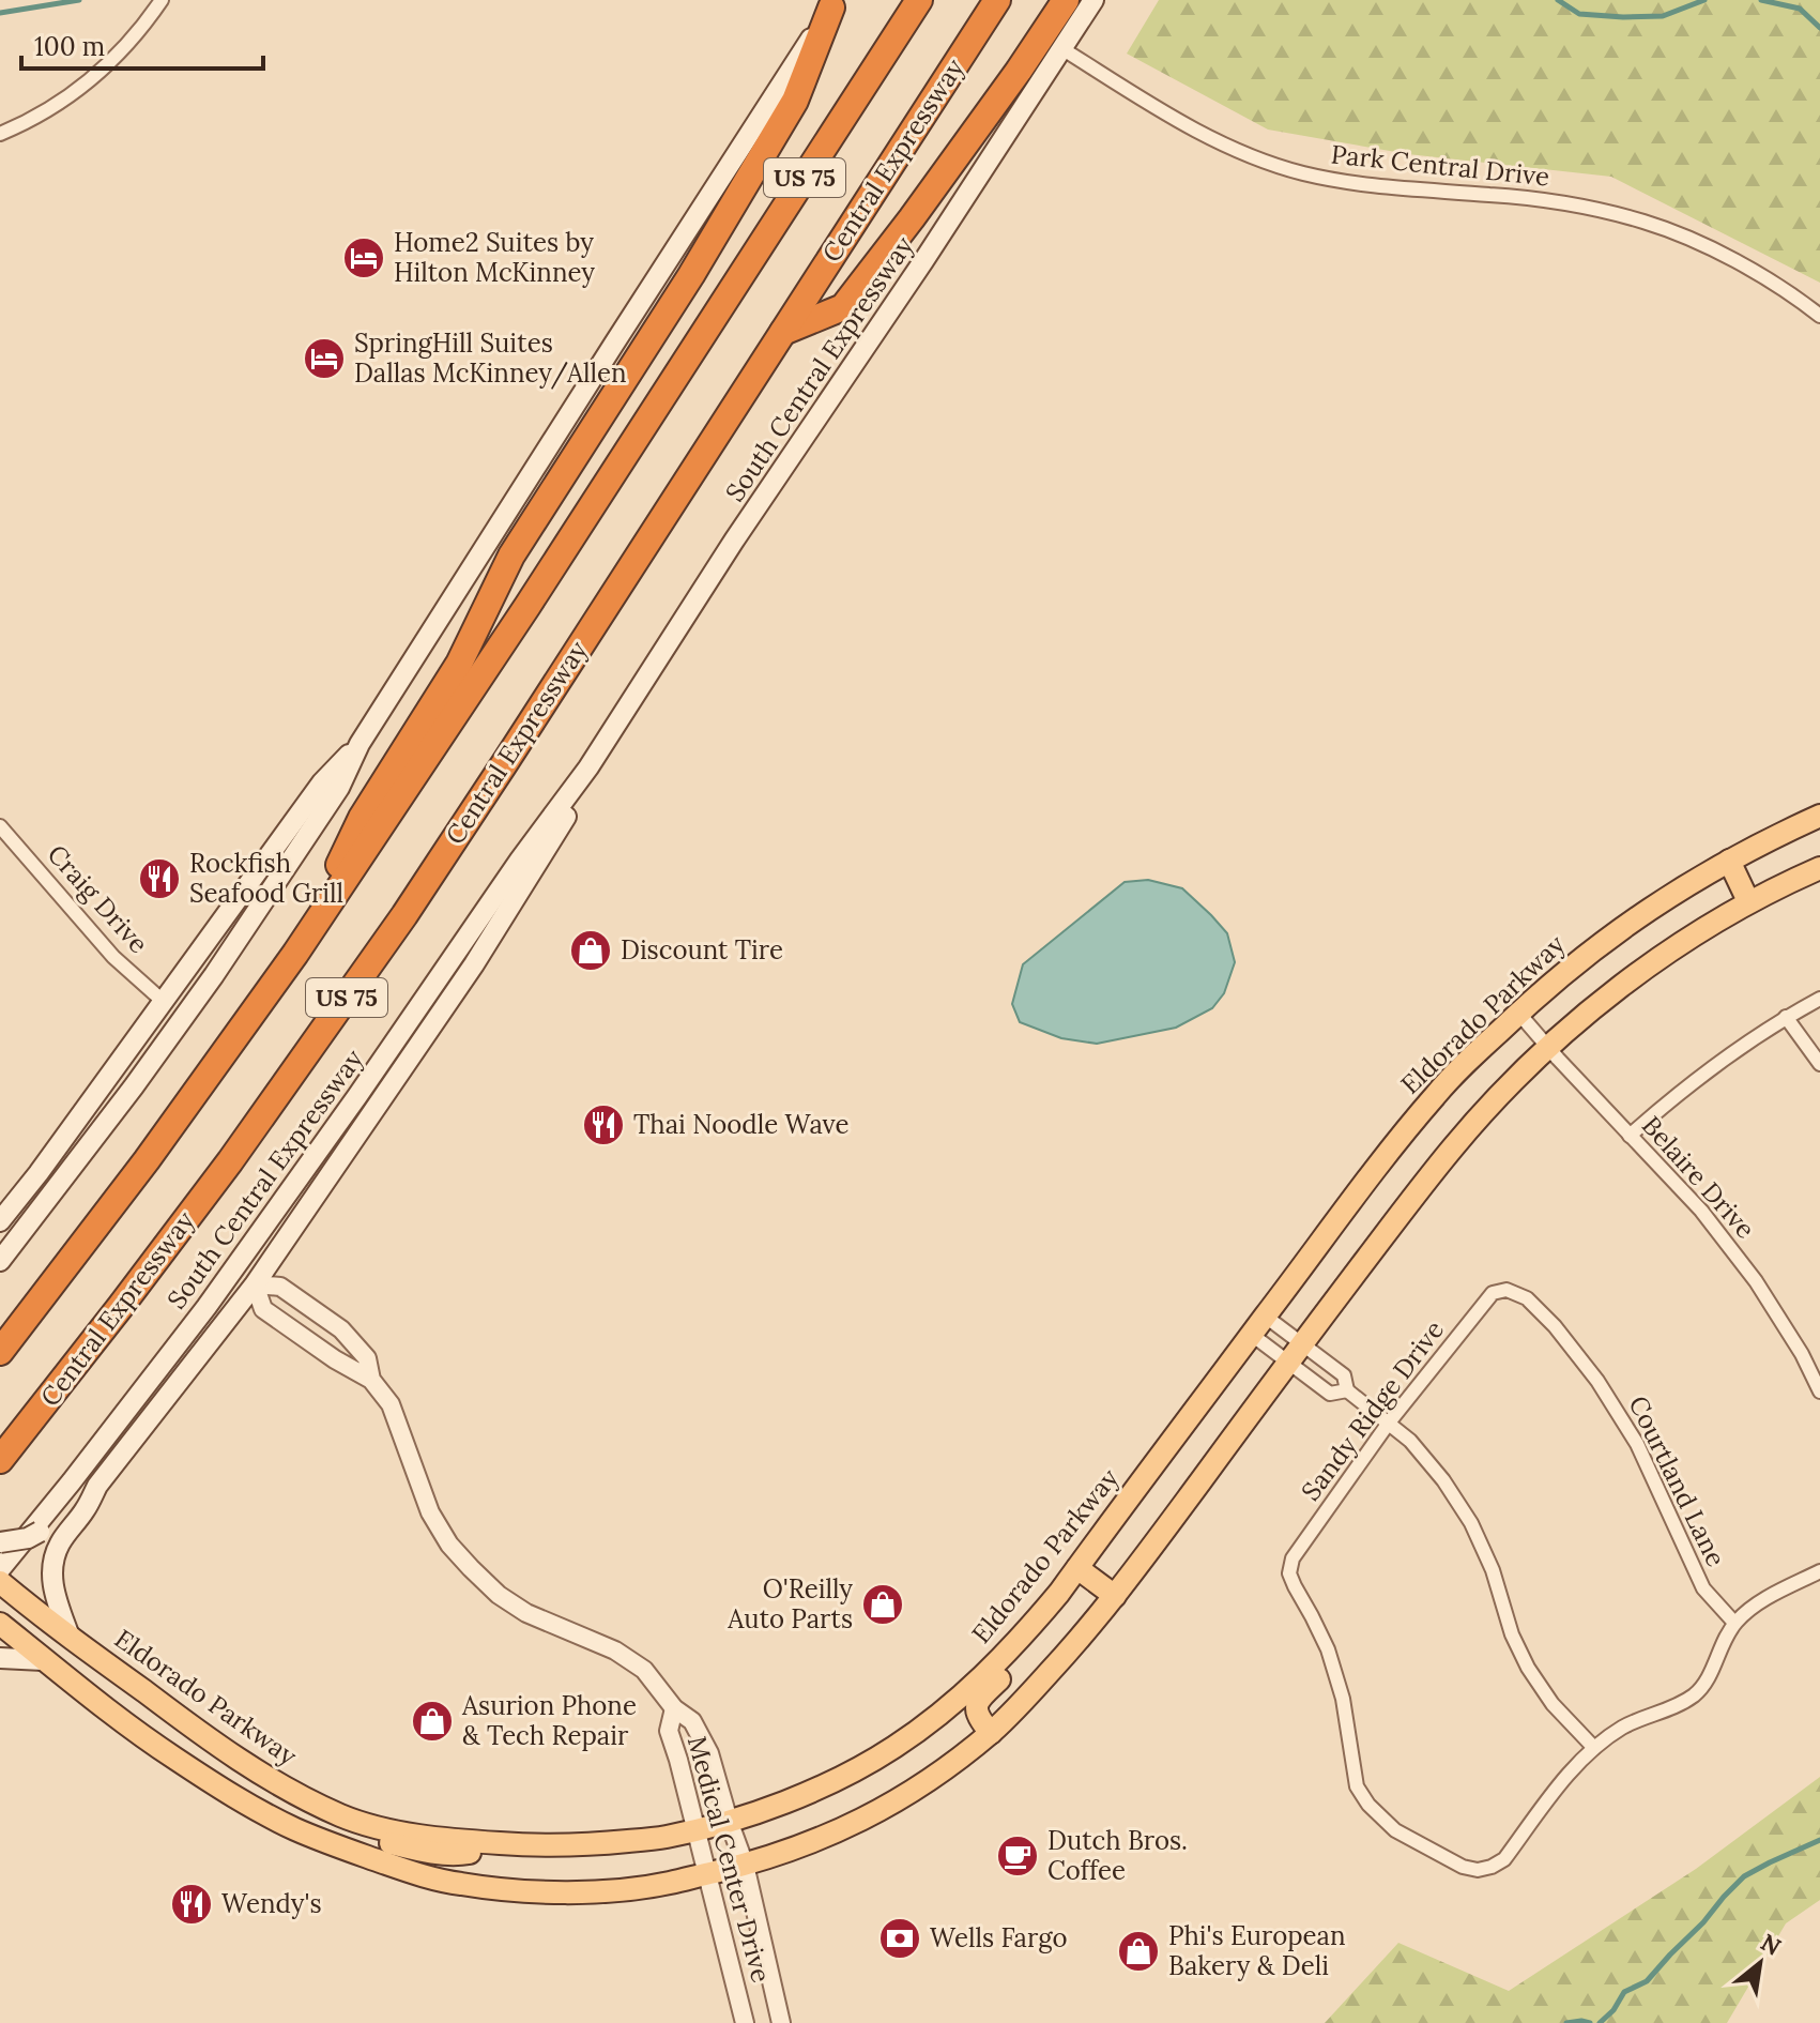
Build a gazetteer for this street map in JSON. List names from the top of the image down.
{
  "streets": {
    "highway": ["Central Expressway", "US 75"],
    "main road": ["South Central Expressway", "Eldorado Parkway"],
    "street": [
      "Park Central Drive",
      "Craig Drive",
      "Belaire Drive",
      "Sandy Ridge Drive",
      "Courtland Lane",
      "Medical Center Drive"
    ]
  },
  "crossings": [
    ["Park Central Drive", "South Central Expressway"],
    ["South Central Expressway", "Eldorado Parkway"],
    ["South Central Expressway", "Medical Center Drive"],
    ["Eldorado Parkway", "Belaire Drive"],
    ["Eldorado Parkway", "Medical Center Drive"],
    ["Sandy Ridge Drive", "Courtland Lane"]
  ],
  "places": {
    "hotel": ["Home2 Suites by Hilton McKinney", "SpringHill Suites Dallas McKinney/Allen"],
    "restaurant": ["Rockfish Seafood Grill", "Thai Noodle Wave", "Wendy's"],
    "shop": [
      "Discount Tire",
      "O'Reilly Auto Parts",
      "Asurion Phone & Tech Repair",
      "Phi's European Bakery & Deli"
    ],
    "cafe": ["Dutch Bros. Coffee"],
    "bank": ["Wells Fargo"]
  },
  "scale_bar": "100 m",
  "north": "top right"
}
